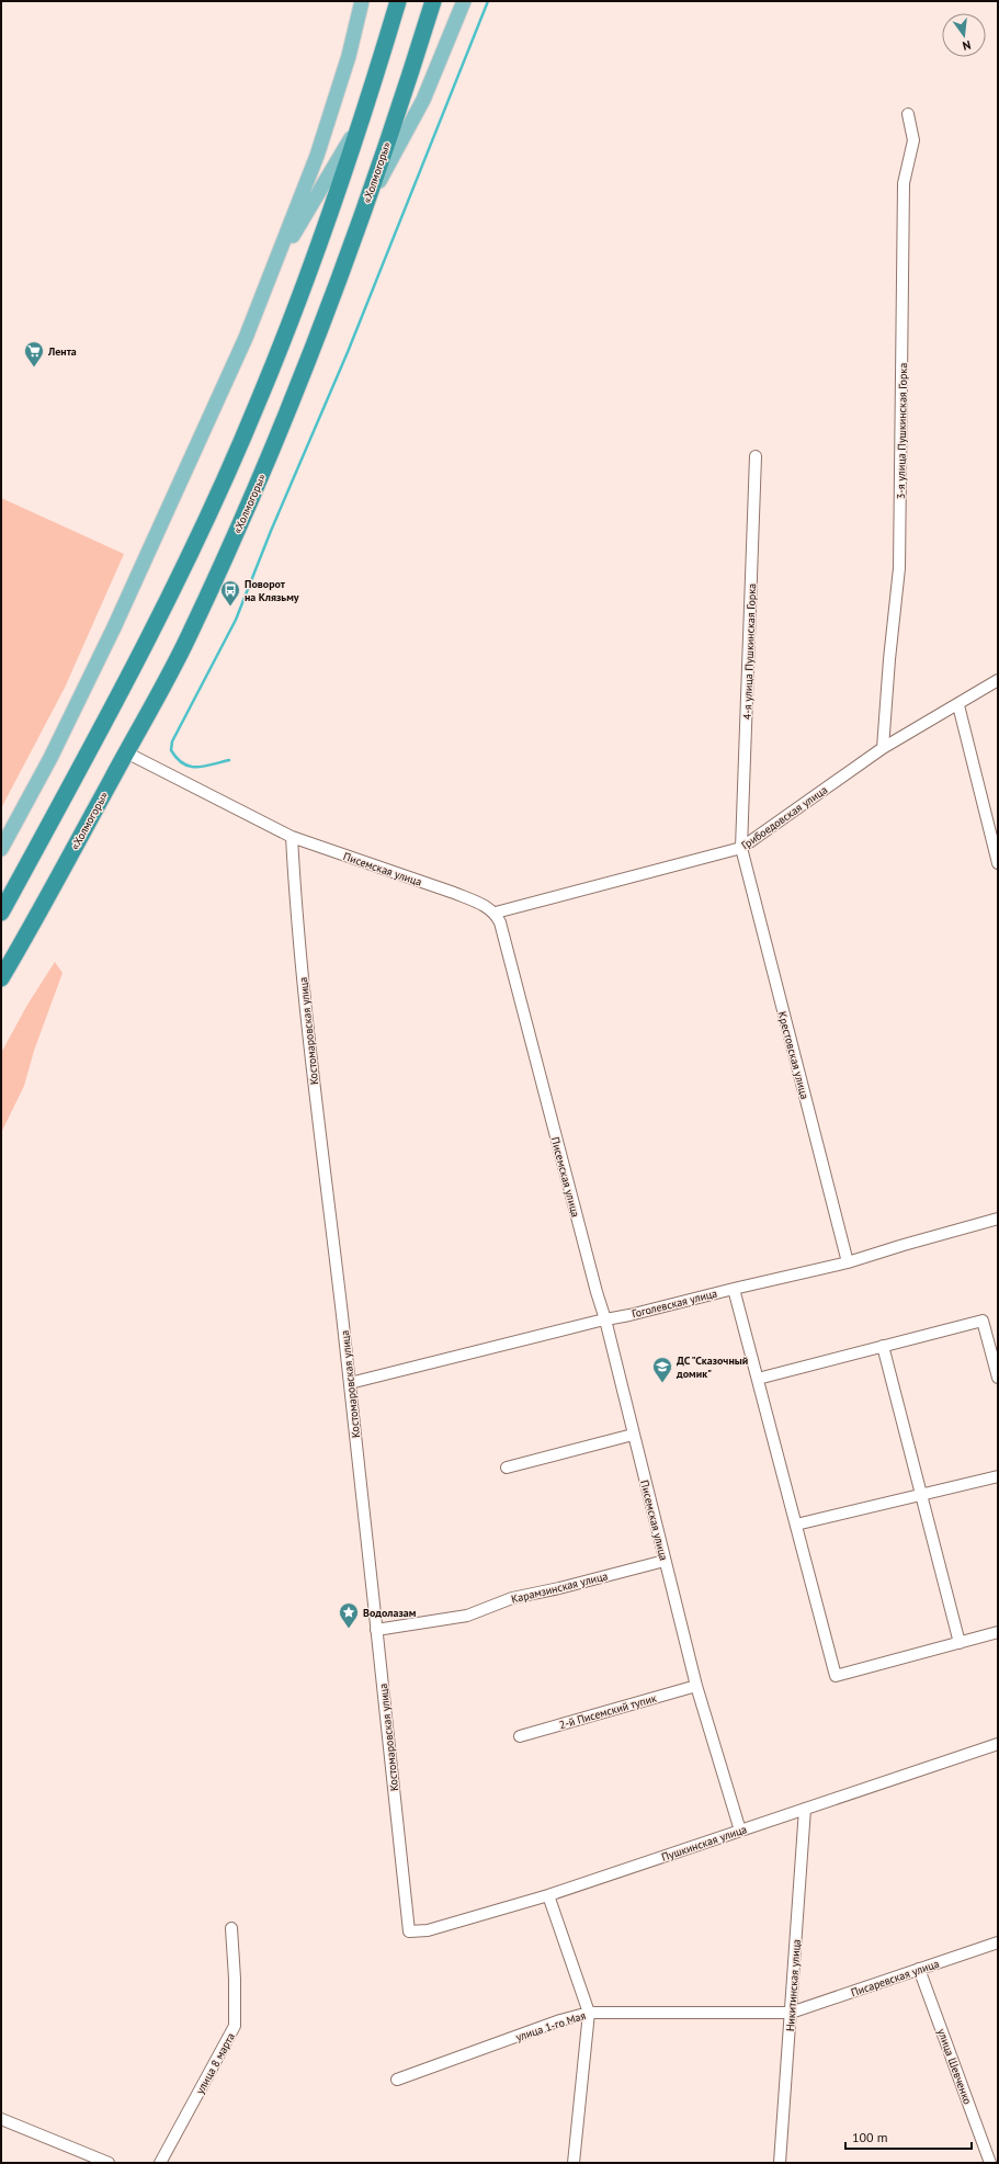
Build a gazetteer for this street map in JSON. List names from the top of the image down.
{
  "streets": {
    "highway": ["«Холмогоры»"],
    "street": [
      "3-я улица Пушкинская Горка",
      "4-я улица Пушкинская Горка",
      "Грибоедовская улица",
      "Писемская улица",
      "Костомаровская улица",
      "Крестовская улица",
      "Гоголевская улица",
      "Карамзинская улица",
      "2-й Писемский тупик",
      "Пушкинская улица",
      "Писаревская улица",
      "Никитинская улица",
      "улица 1-го Мая",
      "улица 8 марта",
      "улица Шевченко"
    ]
  },
  "crossings": [
    ["«Холмогоры»", "Писемская улица"],
    ["3-я улица Пушкинская Горка", "Грибоедовская улица"],
    ["4-я улица Пушкинская Горка", "Грибоедовская улица"],
    ["4-я улица Пушкинская Горка", "Крестовская улица"],
    ["Грибоедовская улица", "Писемская улица"],
    ["Грибоедовская улица", "Крестовская улица"],
    ["Писемская улица", "Костомаровская улица"],
    ["Писемская улица", "Гоголевская улица"],
    ["Писемская улица", "Карамзинская улица"],
    ["Писемская улица", "2-й Писемский тупик"],
    ["Писемская улица", "Пушкинская улица"],
    ["Костомаровская улица", "Гоголевская улица"],
    ["Костомаровская улица", "Карамзинская улица"],
    ["Костомаровская улица", "Пушкинская улица"],
    ["Крестовская улица", "Гоголевская улица"],
    ["Пушкинская улица", "Никитинская улица"],
    ["Писаревская улица", "Никитинская улица"],
    ["Писаревская улица", "улица 1-го Мая"],
    ["Писаревская улица", "улица Шевченко"],
    ["Никитинская улица", "улица 1-го Мая"]
  ],
  "places": {
    "supermarket": ["Лента"],
    "bus stop": ["Поворот на Клязьму"],
    "school or university": ["ДС \"Сказочный домик\""],
    "place": ["Водолазам"]
  },
  "scale_bar": "100 m",
  "north": "bottom"
}
